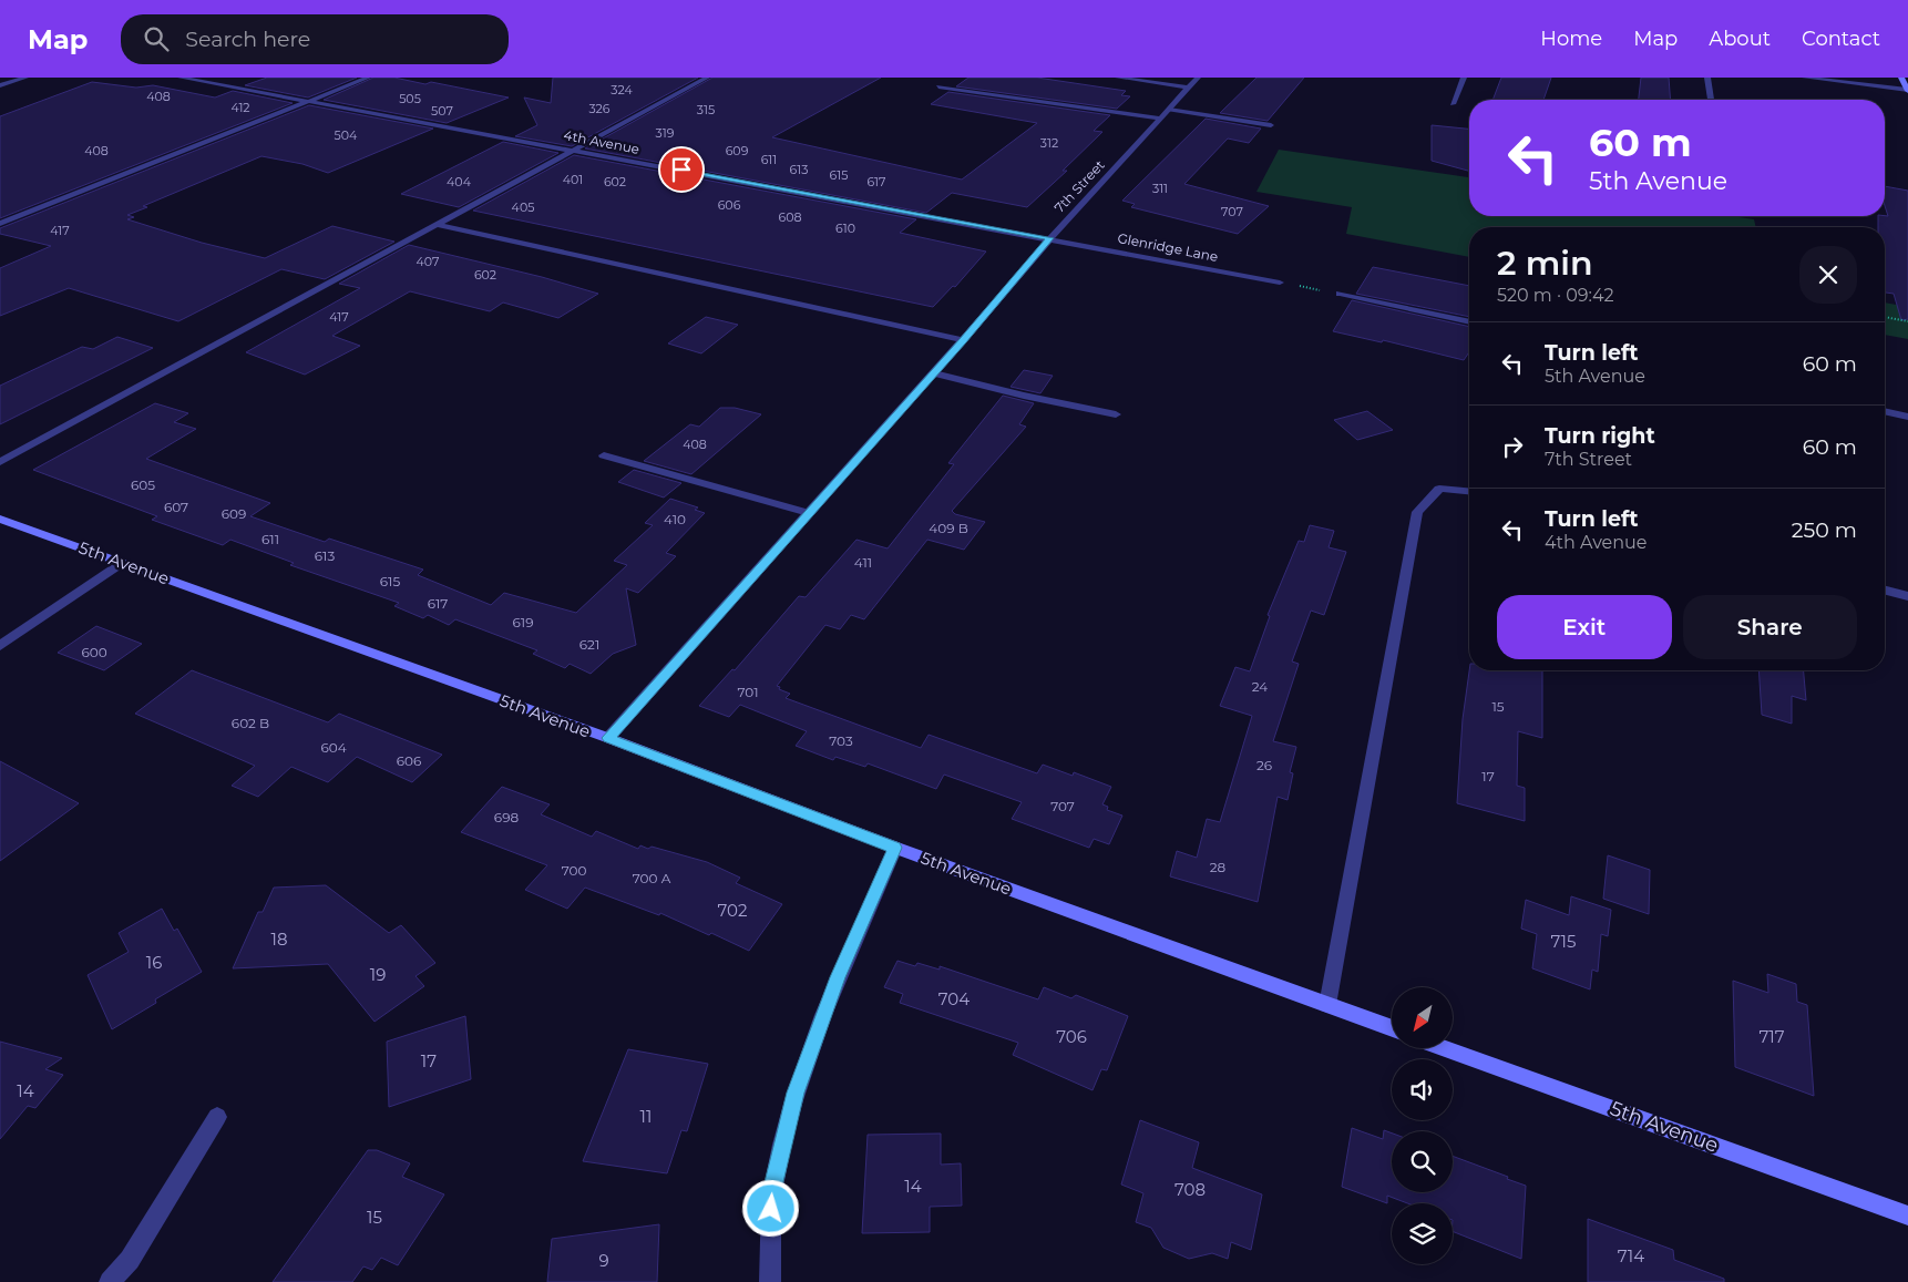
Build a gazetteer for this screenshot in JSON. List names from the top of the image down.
{
  "streets": {
    "street": [
      "4th Avenue",
      "7th Street",
      "Glenridge Lane",
      "5th Avenue"
    ]
  },
  "crossings": [
    ["4th Avenue", "7th Street"],
    ["4th Avenue", "Glenridge Lane"],
    ["7th Street", "Glenridge Lane"],
    ["7th Street", "5th Avenue"]
  ],
  "house_numbers": [
    "324",
    "408",
    "505",
    "412",
    "326",
    "315",
    "507",
    "319",
    "504",
    "312",
    "408",
    "609",
    "611",
    "613",
    "615",
    "401",
    "404",
    "602",
    "617",
    "311",
    "606",
    "405",
    "707",
    "608",
    "610",
    "417",
    "407",
    "602",
    "417",
    "408",
    "605",
    "607",
    "609",
    "410",
    "409 B",
    "611",
    "613",
    "411",
    "615",
    "617",
    "619",
    "621",
    "600",
    "24",
    "701",
    "15",
    "602 B",
    "703",
    "604",
    "606",
    "26",
    "17",
    "707",
    "698",
    "28",
    "700",
    "700 A",
    "702",
    "18",
    "715",
    "16",
    "19",
    "704",
    "706",
    "717",
    "17",
    "14",
    "11",
    "14",
    "708",
    "15",
    "714",
    "9"
  ],
  "north": "bottom left",
  "page": {
    "header": "Map",
    "search": "Search here",
    "nav": [
      "Home",
      "Map",
      "About",
      "Contact"
    ],
    "turn": ["60 m", "5th Avenue"],
    "heading": ["2 min", "520 m · 09:42"],
    "list": [
      {
        "name": "Turn left",
        "note": "5th Avenue",
        "value": "60 m"
      },
      {
        "name": "Turn right",
        "note": "7th Street",
        "value": "60 m"
      },
      {
        "name": "Turn left",
        "note": "4th Avenue",
        "value": "250 m"
      }
    ],
    "buttons": ["Exit", "Share"]
  }
}
